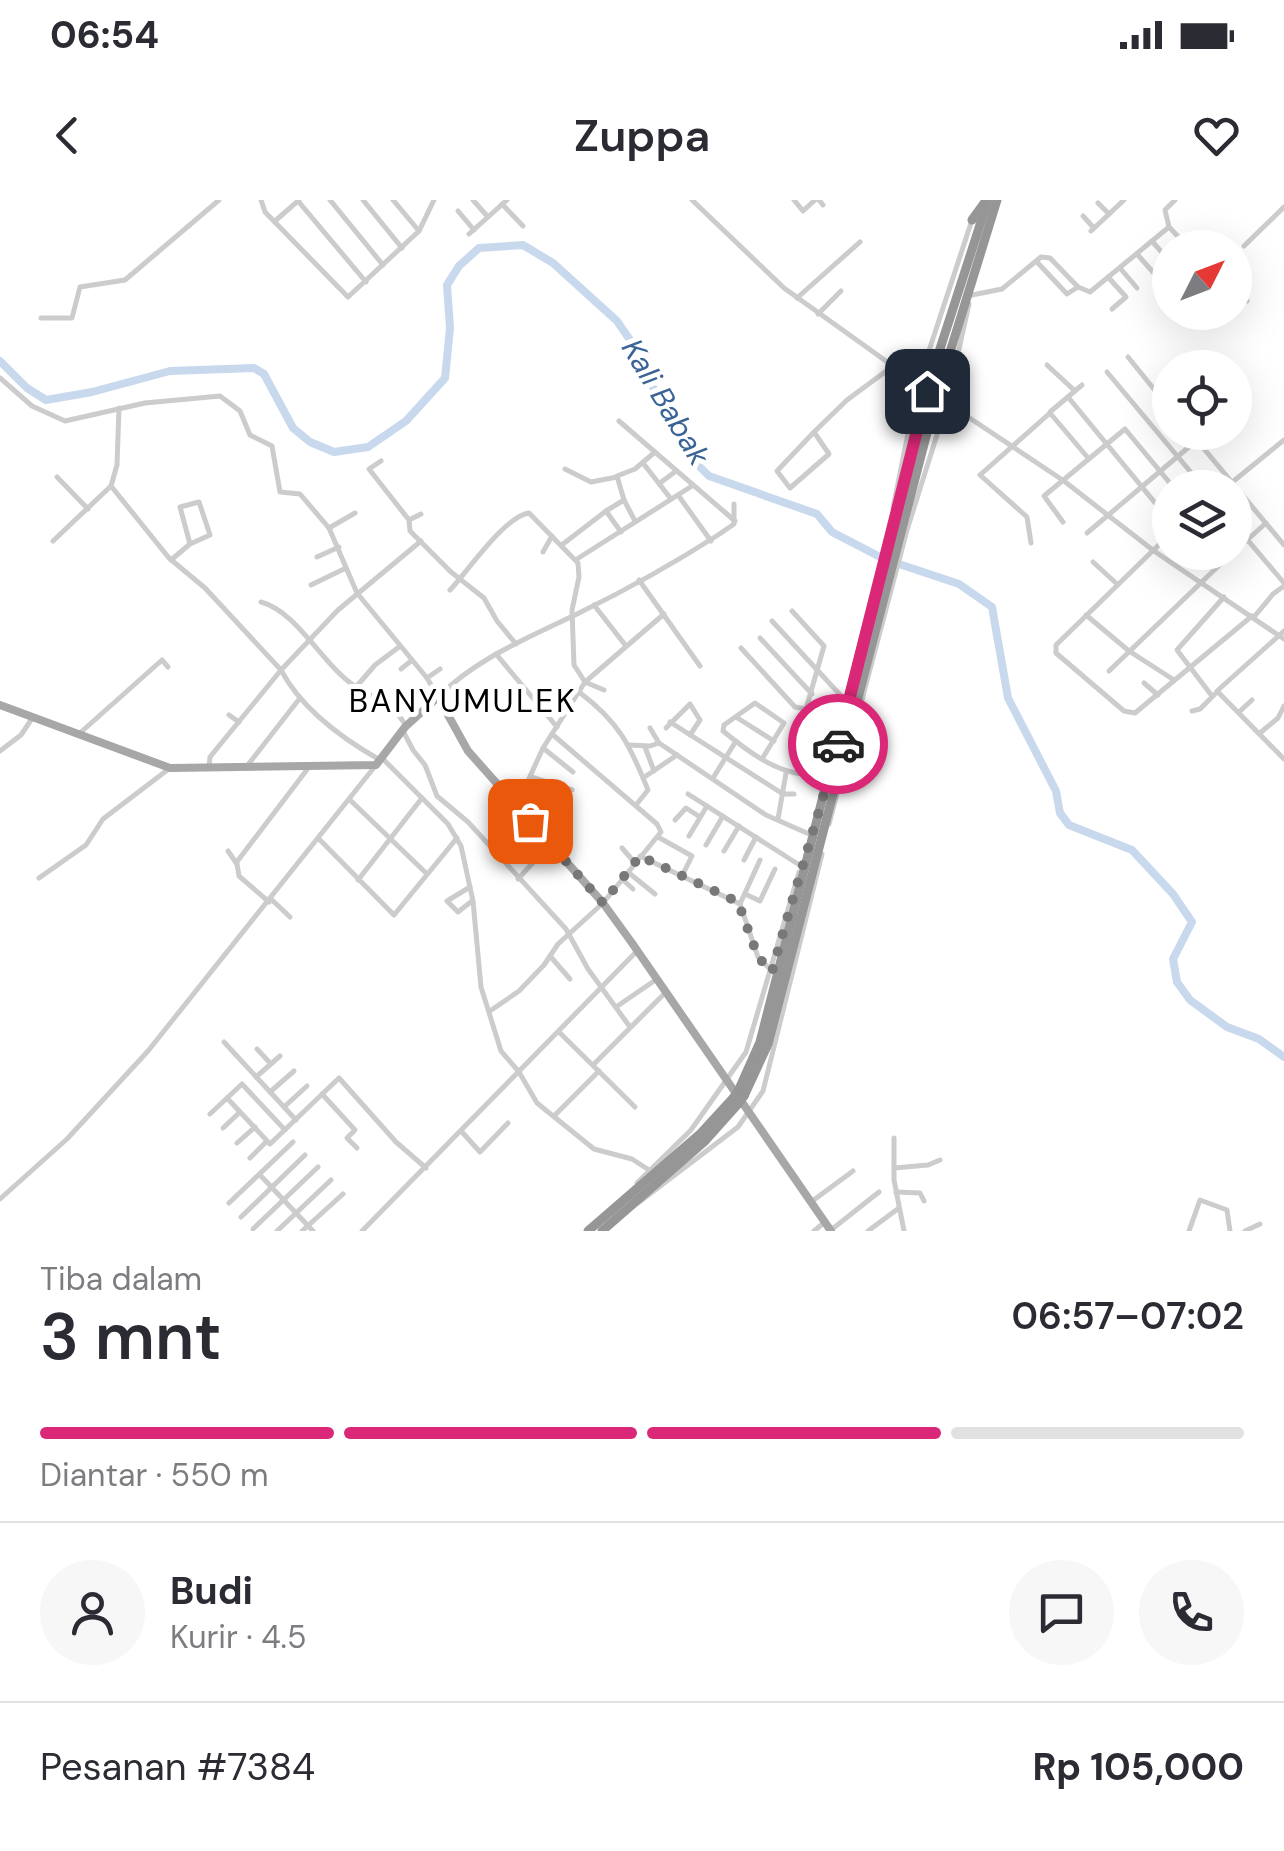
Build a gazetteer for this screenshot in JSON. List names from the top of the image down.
{
  "districts": ["BANYUMULEK"],
  "water": ["Kali Babak"],
  "north": "top right",
  "page": {
    "status": "06:54",
    "header": "Zuppa",
    "heading": ["3 mnt", "Tiba dalam", "06:57–07:02"],
    "panel": [
      "Budi",
      "Kurir · 4.5",
      "Pesanan #7384",
      "Rp 105,000"
    ],
    "bar": "Diantar · 550 m"
  }
}
